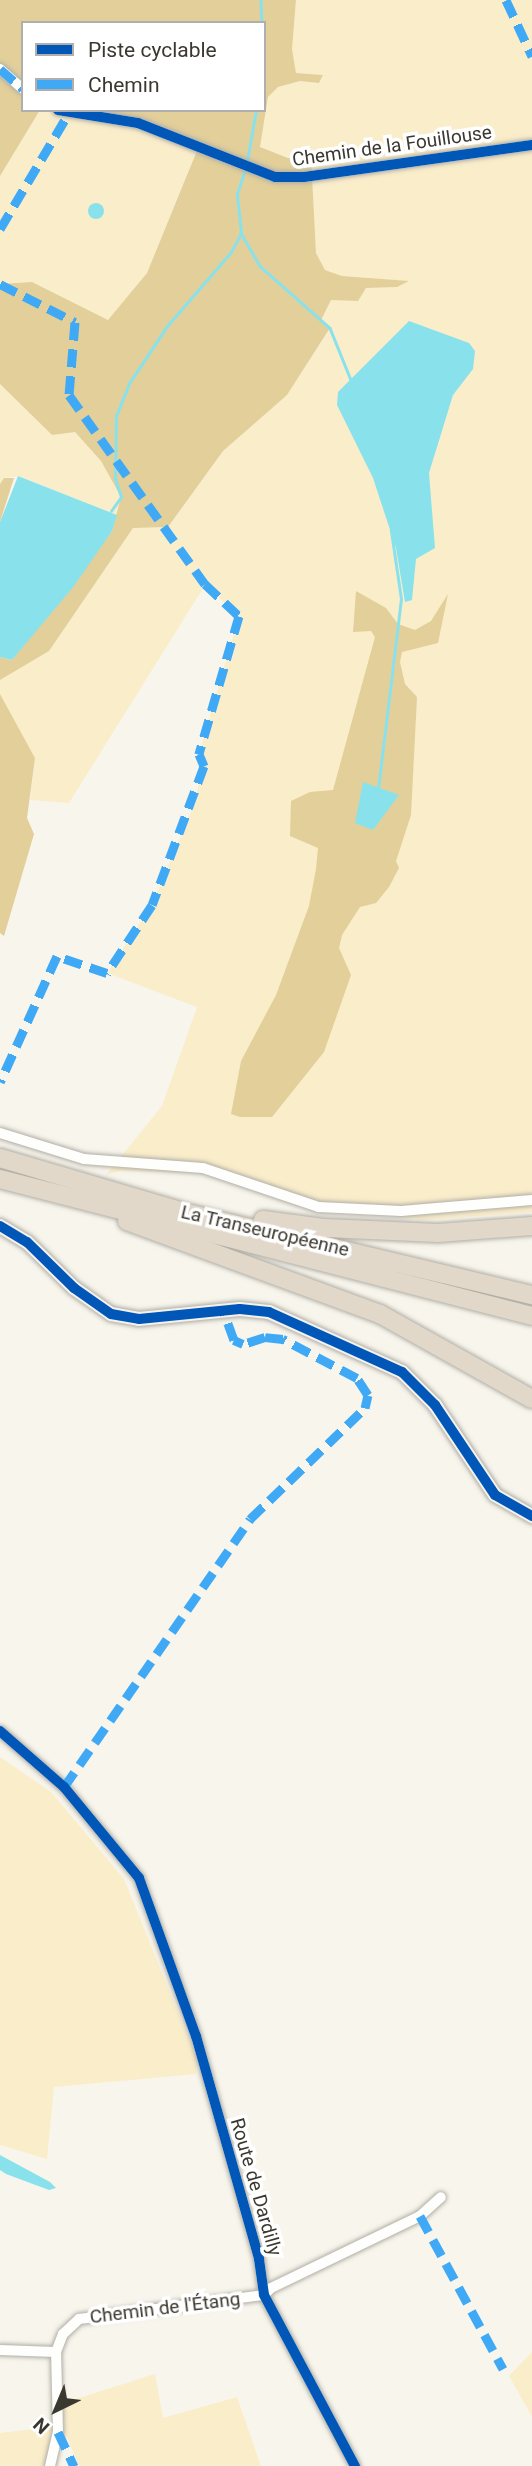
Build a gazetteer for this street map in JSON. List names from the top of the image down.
{
  "streets": {
    "highway": ["La Transeuropéenne"],
    "street": ["Chemin de la Fouillouse", "Route de Dardilly", "Chemin de l'Étang"]
  },
  "crossings": [
    ["Route de Dardilly", "Chemin de l'Étang"]
  ],
  "legend": ["Piste cyclable", "Chemin"],
  "north": "bottom left"
}
